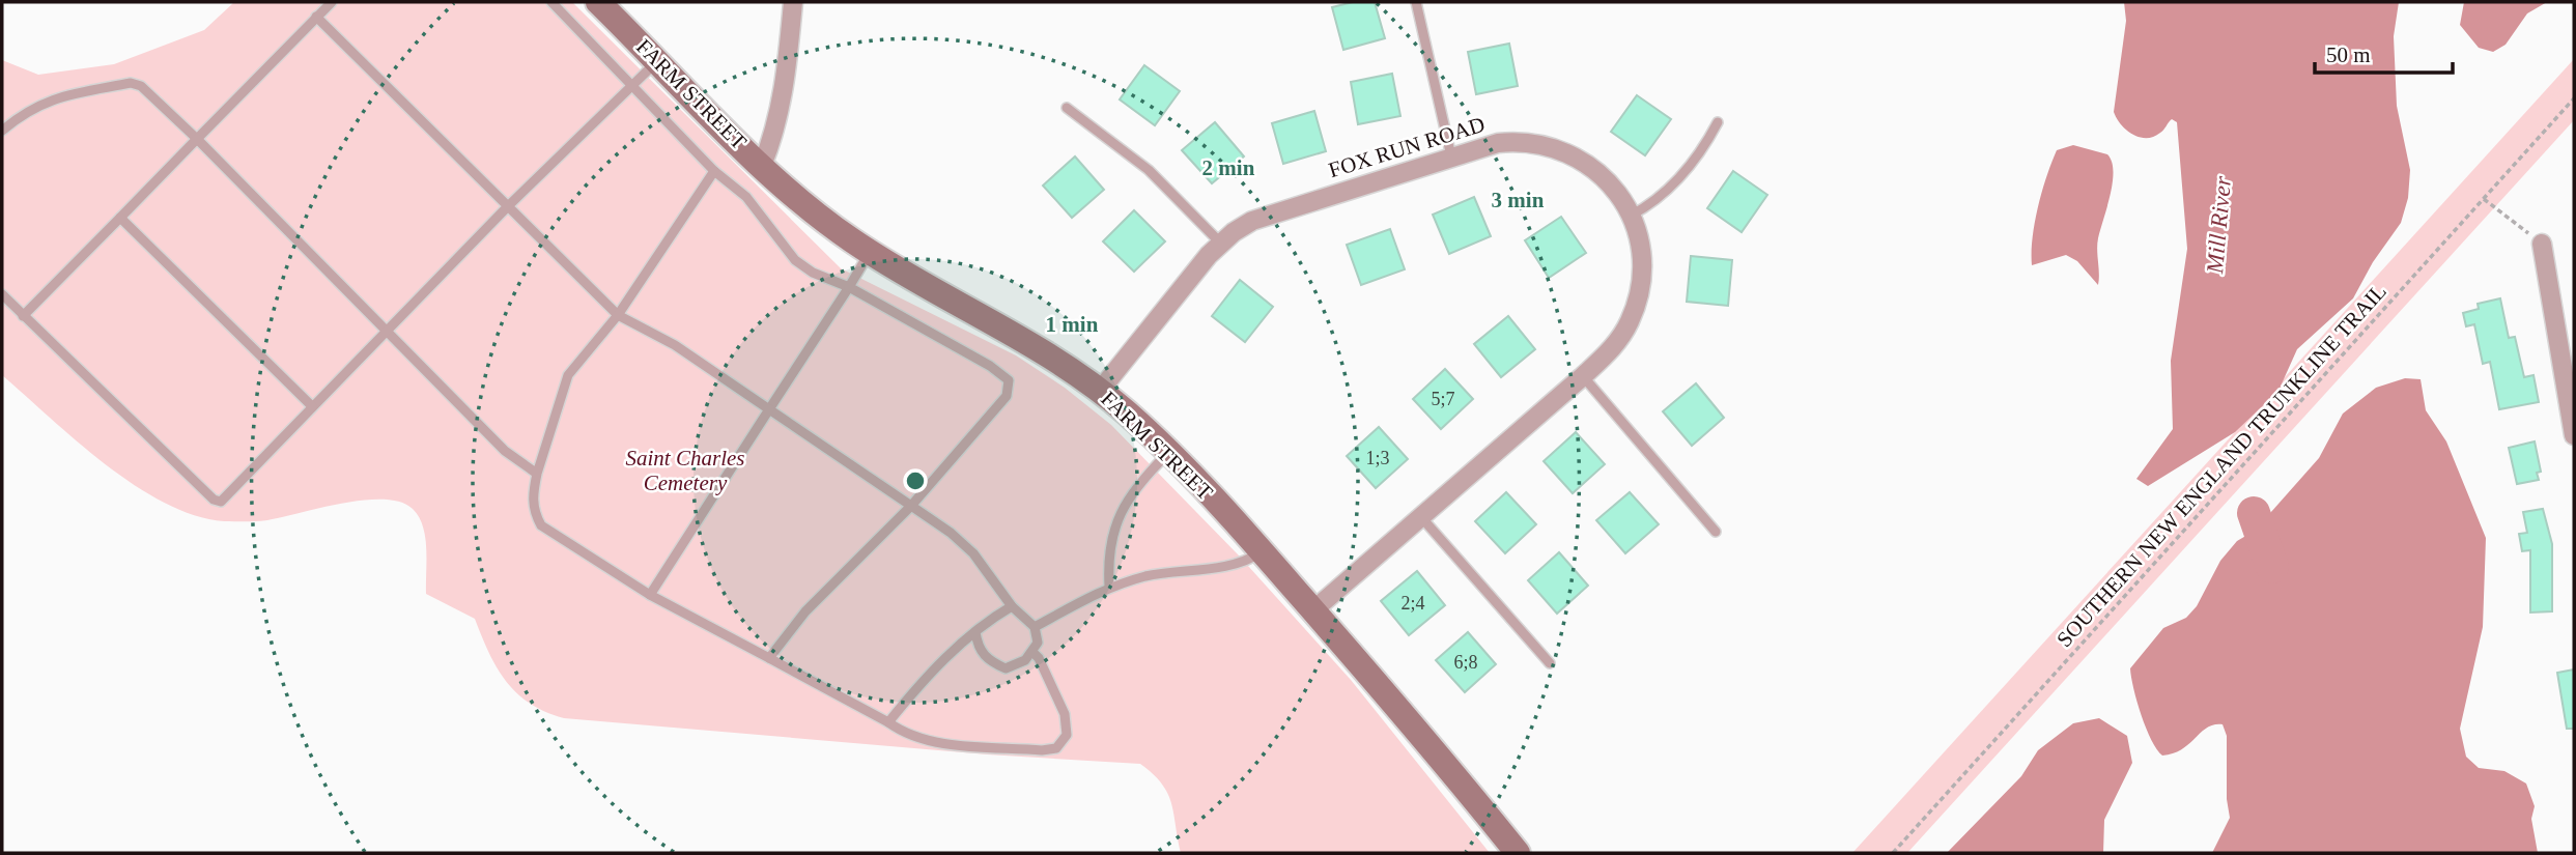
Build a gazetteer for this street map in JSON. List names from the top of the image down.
{
  "streets": {
    "street": ["FARM STREET", "FOX RUN ROAD"],
    "path": ["SOUTHERN NEW ENGLAND TRUNKLINE TRAIL"]
  },
  "crossings": [
    ["FARM STREET", "FOX RUN ROAD"]
  ],
  "water": ["Mill River"],
  "parks": ["Saint Charles Cemetery"],
  "house_numbers": [
    "5;7",
    "1;3",
    "2;4",
    "6;8"
  ],
  "scale_bar": "50 m",
  "rings": ["2 min", "3 min", "1 min"]
}
